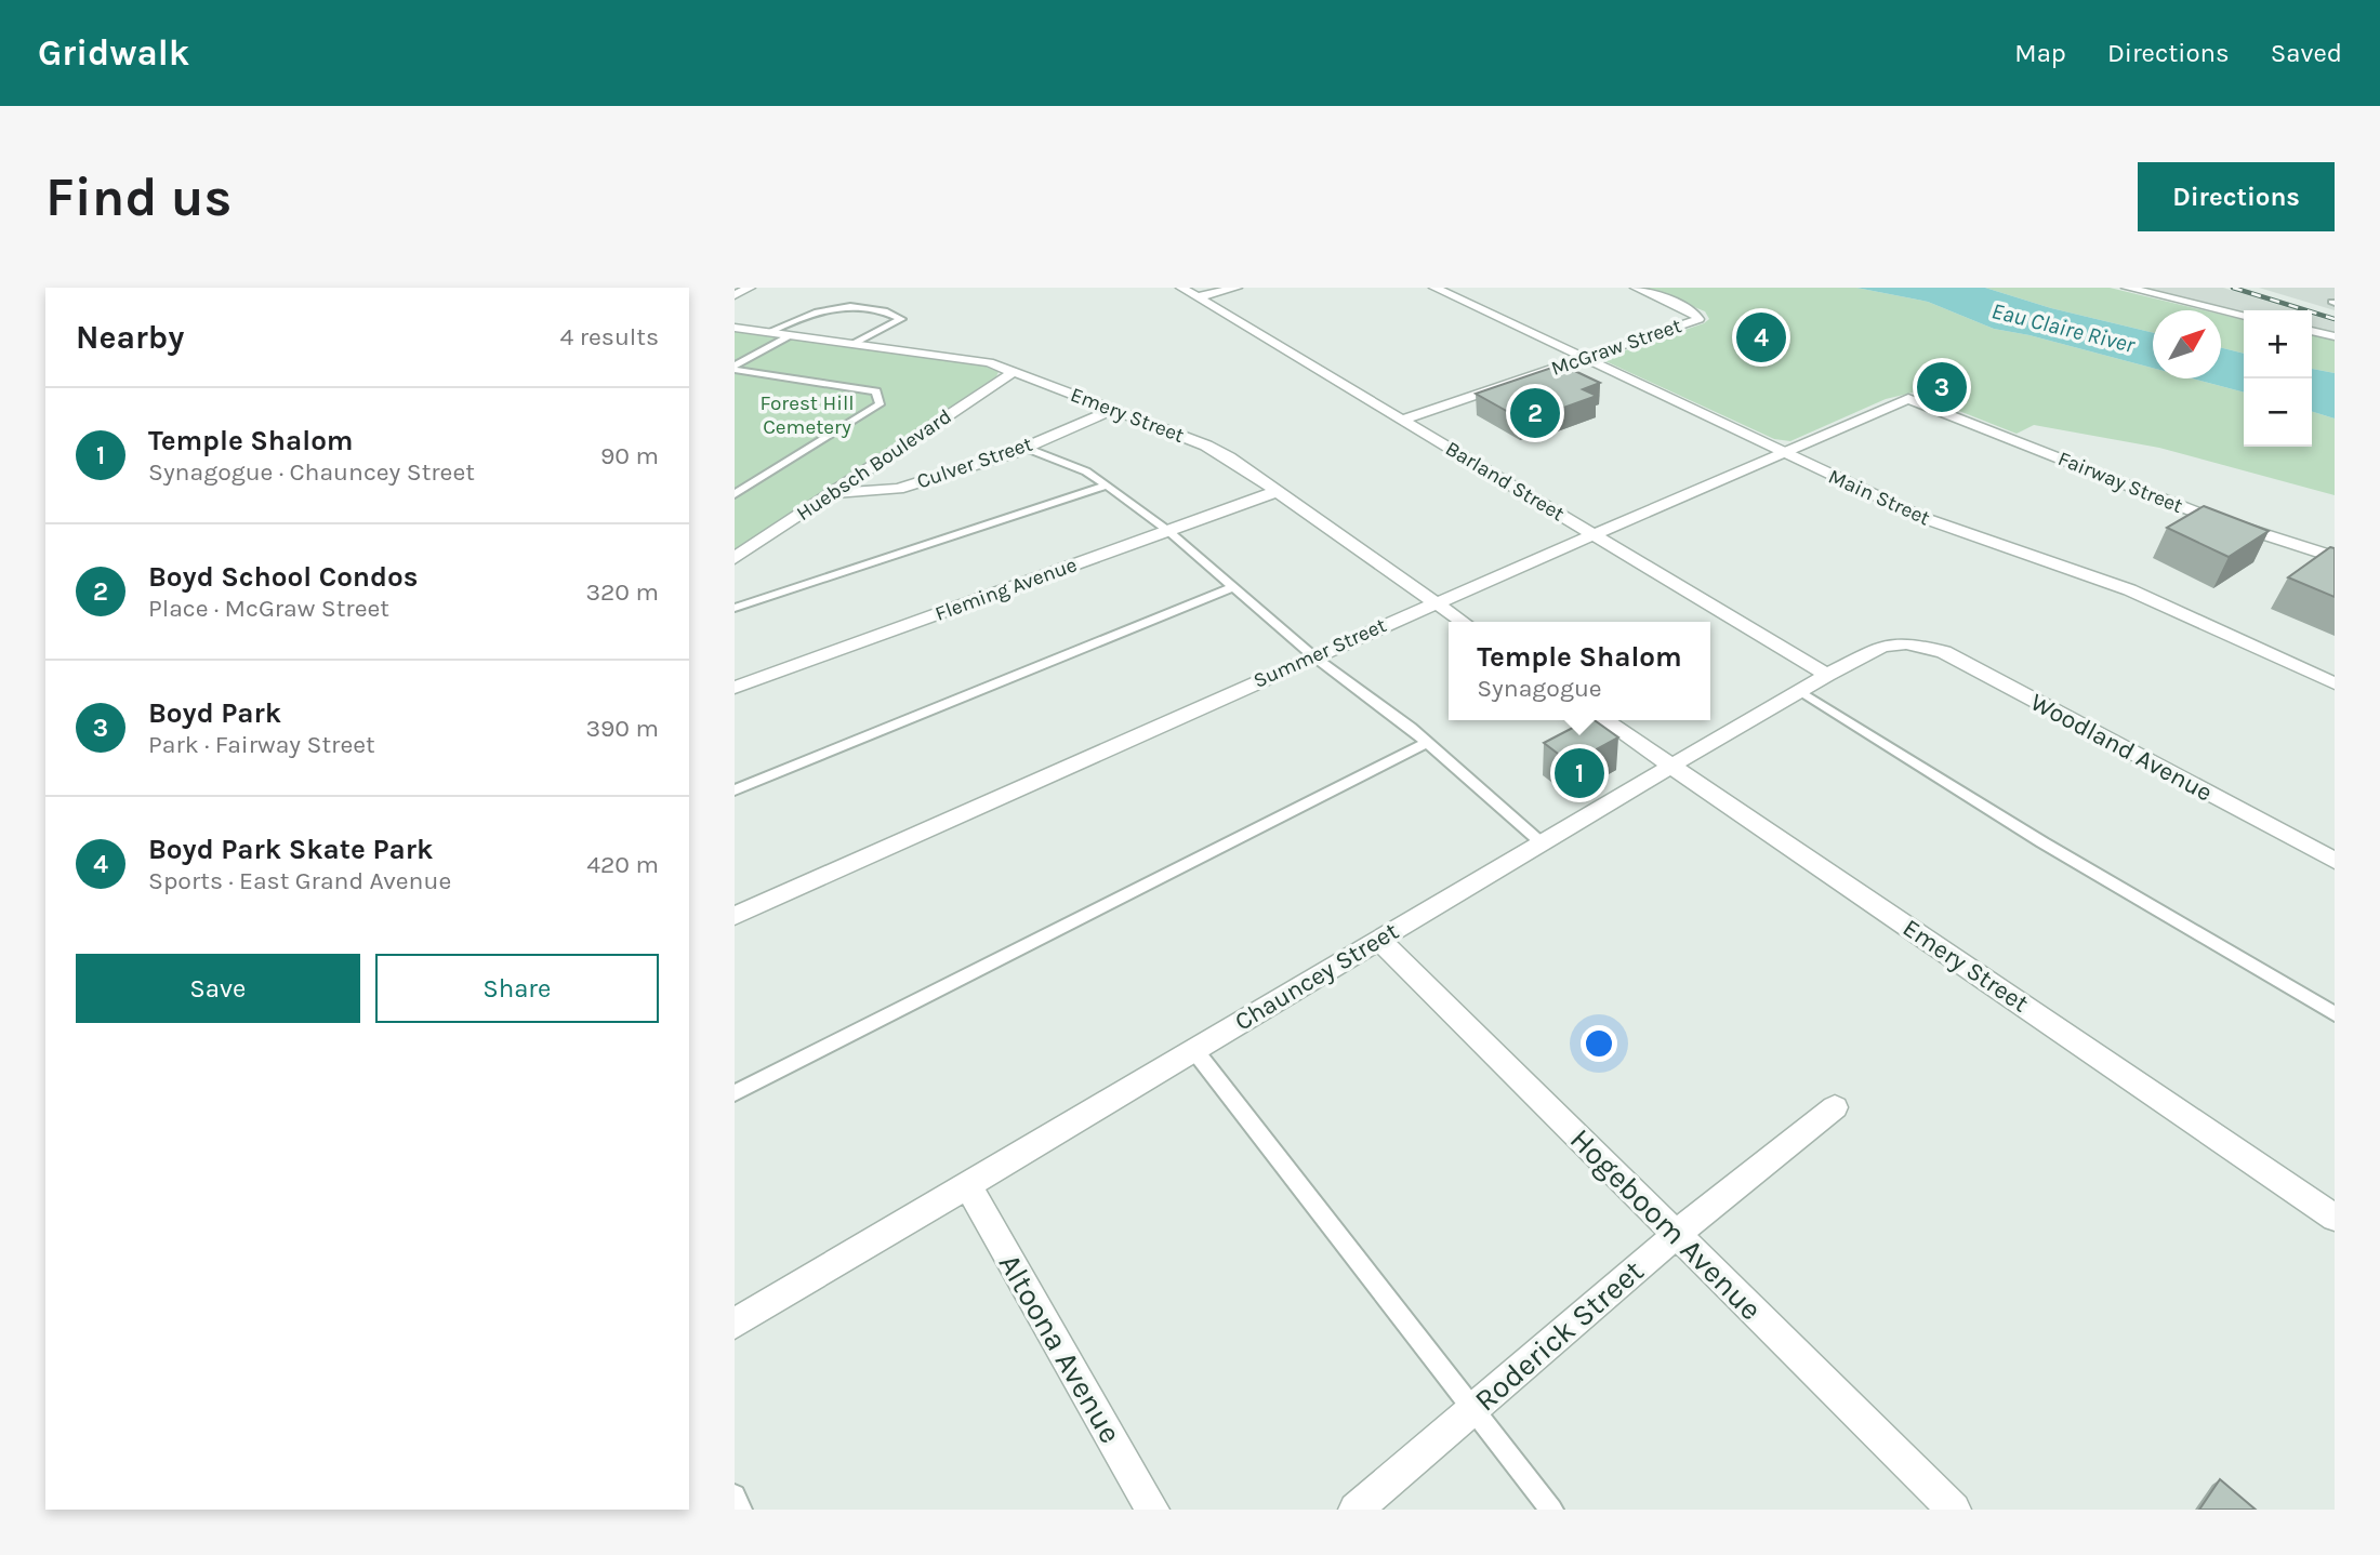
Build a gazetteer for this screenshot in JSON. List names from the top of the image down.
{
  "streets": {
    "street": [
      "McGraw Street",
      "Emery Street",
      "Culver Street",
      "Huebsch Boulevard",
      "Barland Street",
      "Fairway Street",
      "Main Street",
      "Fleming Avenue",
      "Summer Street",
      "Woodland Avenue",
      "Chauncey Street",
      "Hogeboom Avenue",
      "Roderick Street",
      "Altoona Avenue"
    ]
  },
  "crossings": [
    ["McGraw Street", "Barland Street"],
    ["McGraw Street", "Main Street"],
    ["Emery Street", "Culver Street"],
    ["Emery Street", "Huebsch Boulevard"],
    ["Emery Street", "Fleming Avenue"],
    ["Emery Street", "Summer Street"],
    ["Emery Street", "Chauncey Street"],
    ["Culver Street", "Huebsch Boulevard"],
    ["Barland Street", "Summer Street"],
    ["Barland Street", "Chauncey Street"],
    ["Fairway Street", "Summer Street"],
    ["Main Street", "Summer Street"],
    ["Woodland Avenue", "Chauncey Street"],
    ["Chauncey Street", "Hogeboom Avenue"],
    ["Chauncey Street", "Altoona Avenue"],
    ["Hogeboom Avenue", "Roderick Street"]
  ],
  "water": ["Eau Claire River"],
  "parks": ["Forest Hill Cemetery"],
  "north": "top right",
  "page": {
    "header": "Gridwalk",
    "nav": ["Map", "Directions", "Saved"],
    "buttons": [
      "Directions",
      ["Save", "Share"]
    ],
    "title": "Find us",
    "heading": ["Nearby", "4 results"],
    "pins": [
      "4",
      "3",
      "2",
      "1"
    ],
    "map_buttons": ["+", "−"],
    "list": [
      {
        "mark": "1",
        "name": "Temple Shalom",
        "note": "Synagogue · Chauncey Street",
        "value": "90 m"
      },
      {
        "mark": "2",
        "name": "Boyd School Condos",
        "note": "Place · McGraw Street",
        "value": "320 m"
      },
      {
        "mark": "3",
        "name": "Boyd Park",
        "note": "Park · Fairway Street",
        "value": "390 m"
      },
      {
        "mark": "4",
        "name": "Boyd Park Skate Park",
        "note": "Sports · East Grand Avenue",
        "value": "420 m"
      }
    ],
    "popup": ["Temple Shalom", "Synagogue"]
  }
}
